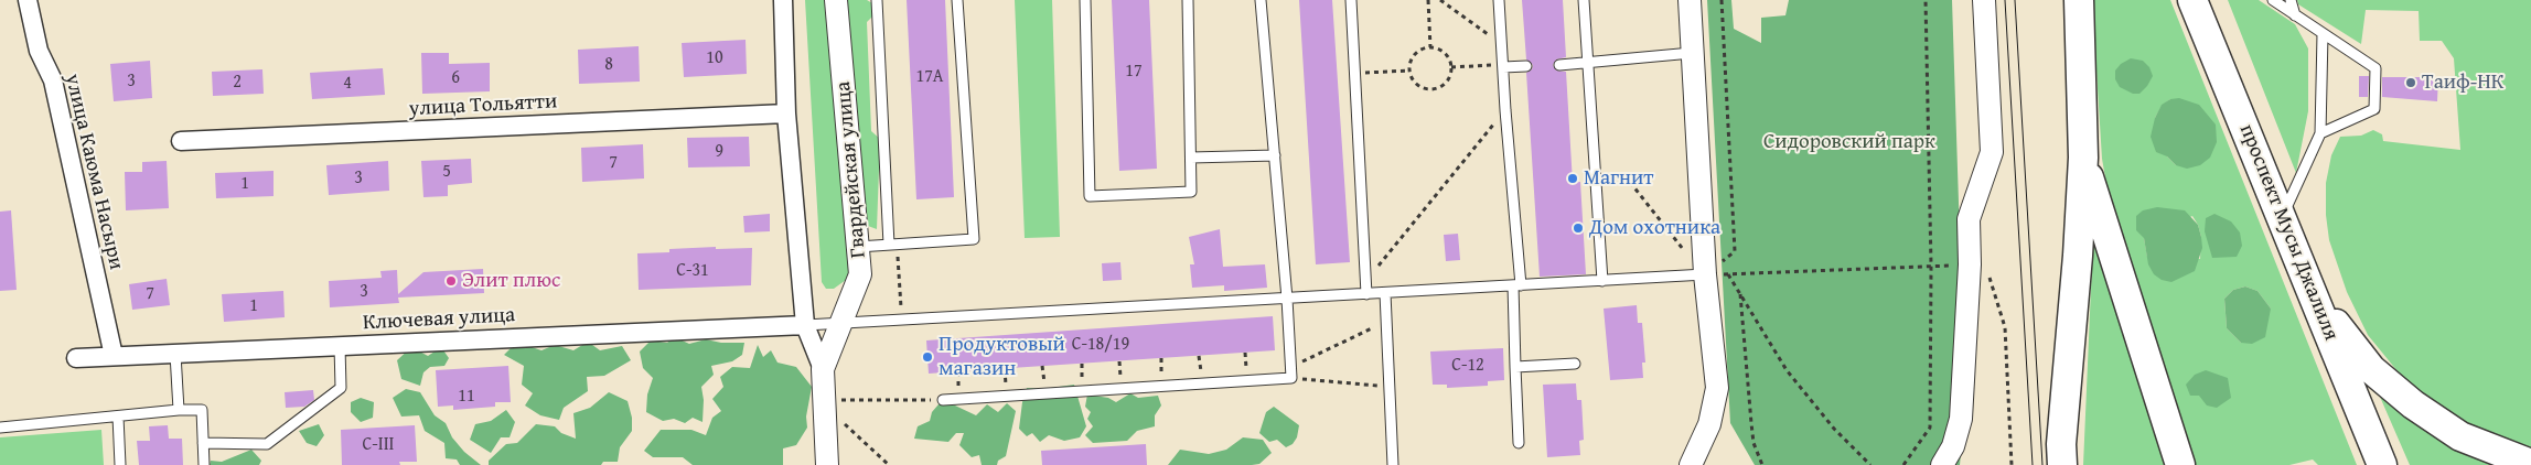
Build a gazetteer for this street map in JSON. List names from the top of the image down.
{
  "streets": {
    "main road": ["проспект Мусы Джалиля"],
    "street": [
      "улица Тольятти",
      "Гвардейская улица",
      "улица Каюма Насыри",
      "Ключевая улица"
    ]
  },
  "crossings": [
    ["улица Каюма Насыри", "Ключевая улица"]
  ],
  "parks": ["Сидоровский парк"],
  "places": [
    "Таиф-НК",
    "Магнит",
    "Дом охотника",
    "Элит плюс",
    "Продуктовый магазин"
  ],
  "house_numbers": [
    "10",
    "8",
    "17",
    "17А",
    "6",
    "3",
    "2",
    "4",
    "9",
    "7",
    "5",
    "3",
    "1",
    "С-31",
    "3",
    "7",
    "1",
    "С-18/19",
    "С-12",
    "11",
    "С-III"
  ]
}
